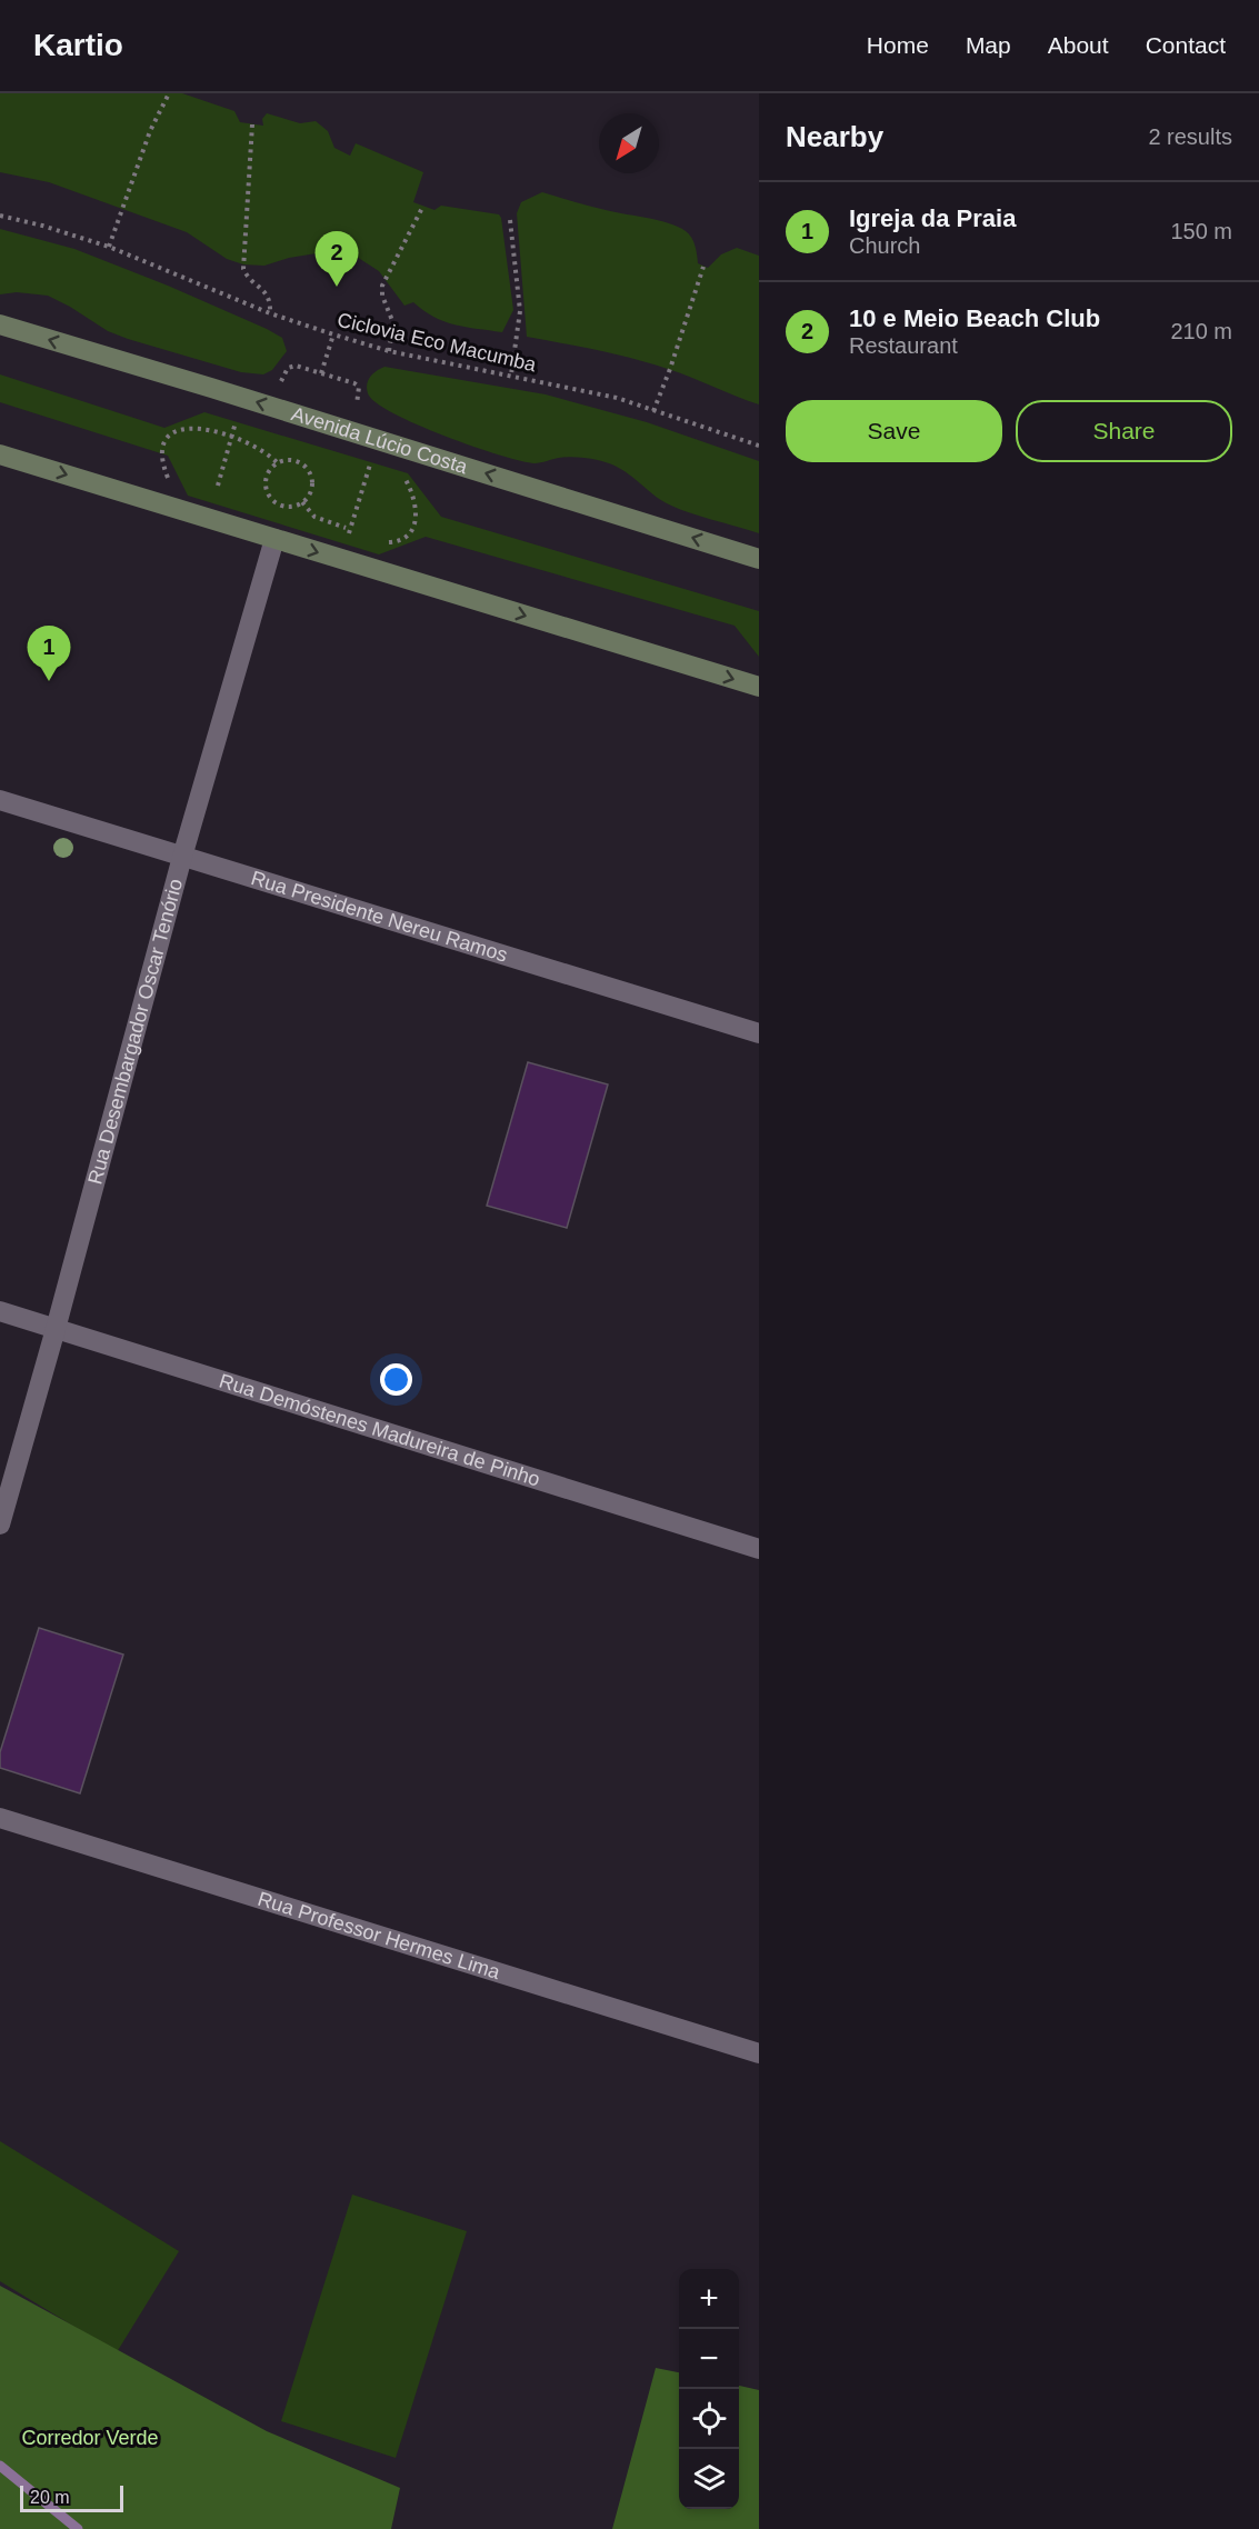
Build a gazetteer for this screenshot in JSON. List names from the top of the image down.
{
  "streets": {
    "main road": ["Avenida Lúcio Costa"],
    "street": [
      "Rua Presidente Nereu Ramos",
      "Rua Desembargador Oscar Tenório",
      "Rua Demóstenes Madureira de Pinho",
      "Rua Professor Hermes Lima"
    ],
    "path": ["Ciclovia Eco Macumba"]
  },
  "crossings": [
    ["Rua Presidente Nereu Ramos", "Rua Desembargador Oscar Tenório"],
    ["Rua Desembargador Oscar Tenório", "Rua Demóstenes Madureira de Pinho"]
  ],
  "parks": ["Corredor Verde"],
  "scale_bar": "20 m",
  "north": "bottom left",
  "page": {
    "header": "Kartio",
    "nav": [
      "Home",
      "Map",
      "About",
      "Contact"
    ],
    "heading": ["Nearby", "2 results"],
    "list": [
      {
        "mark": "1",
        "name": "Igreja da Praia",
        "note": "Church",
        "value": "150 m"
      },
      {
        "mark": "2",
        "name": "10 e Meio Beach Club",
        "note": "Restaurant",
        "value": "210 m"
      }
    ],
    "pins": ["2", "1"],
    "buttons": ["Save", "Share"],
    "map_buttons": ["+", "−"],
    "scale": "20 m"
  }
}
